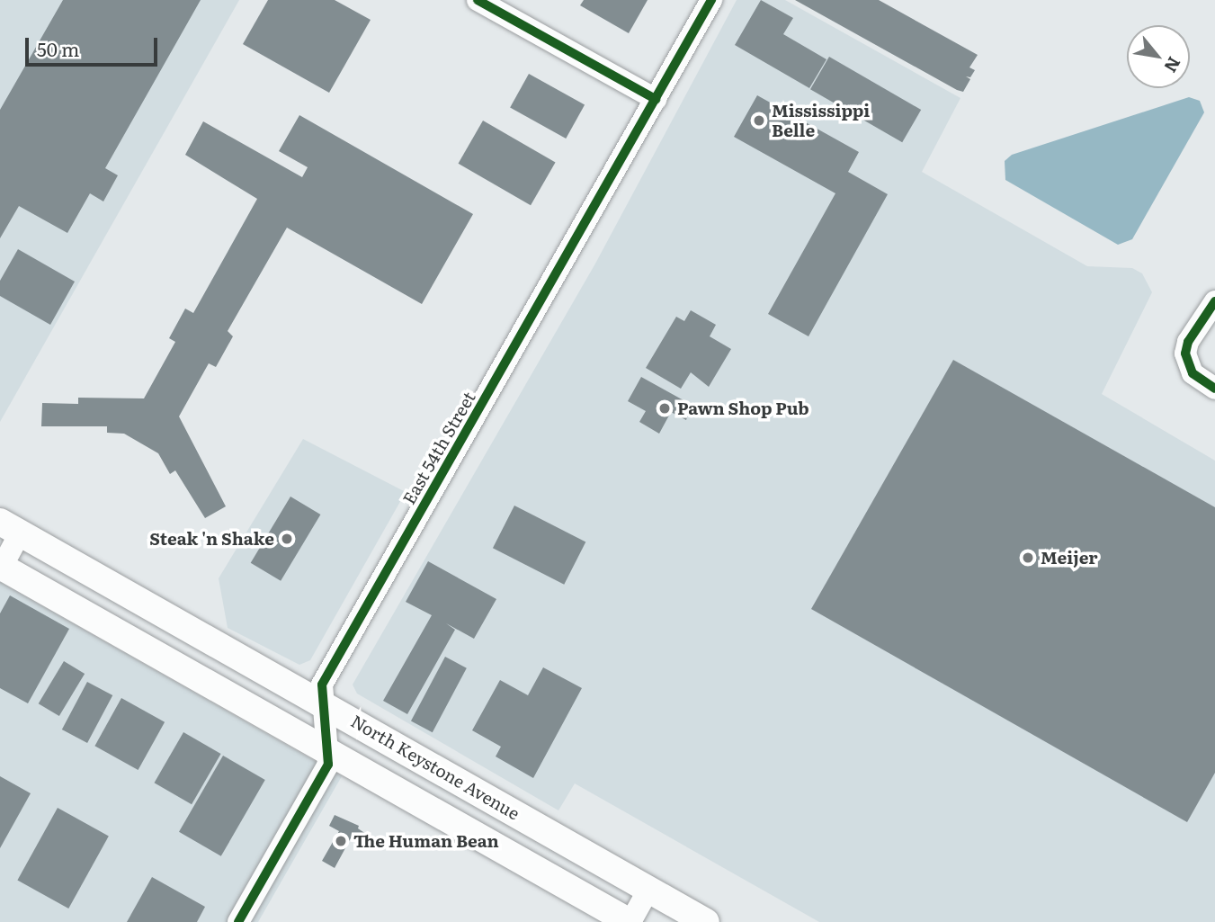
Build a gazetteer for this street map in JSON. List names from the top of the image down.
{
  "streets": {
    "main road": ["North Keystone Avenue"],
    "street": ["East 54th Street"]
  },
  "crossings": [
    ["East 54th Street", "North Keystone Avenue"]
  ],
  "places": [
    "Mississippi Belle",
    "Pawn Shop Pub",
    "Steak 'n Shake",
    "Meijer",
    "The Human Bean"
  ],
  "scale_bar": "50 m",
  "north": "bottom right"
}
